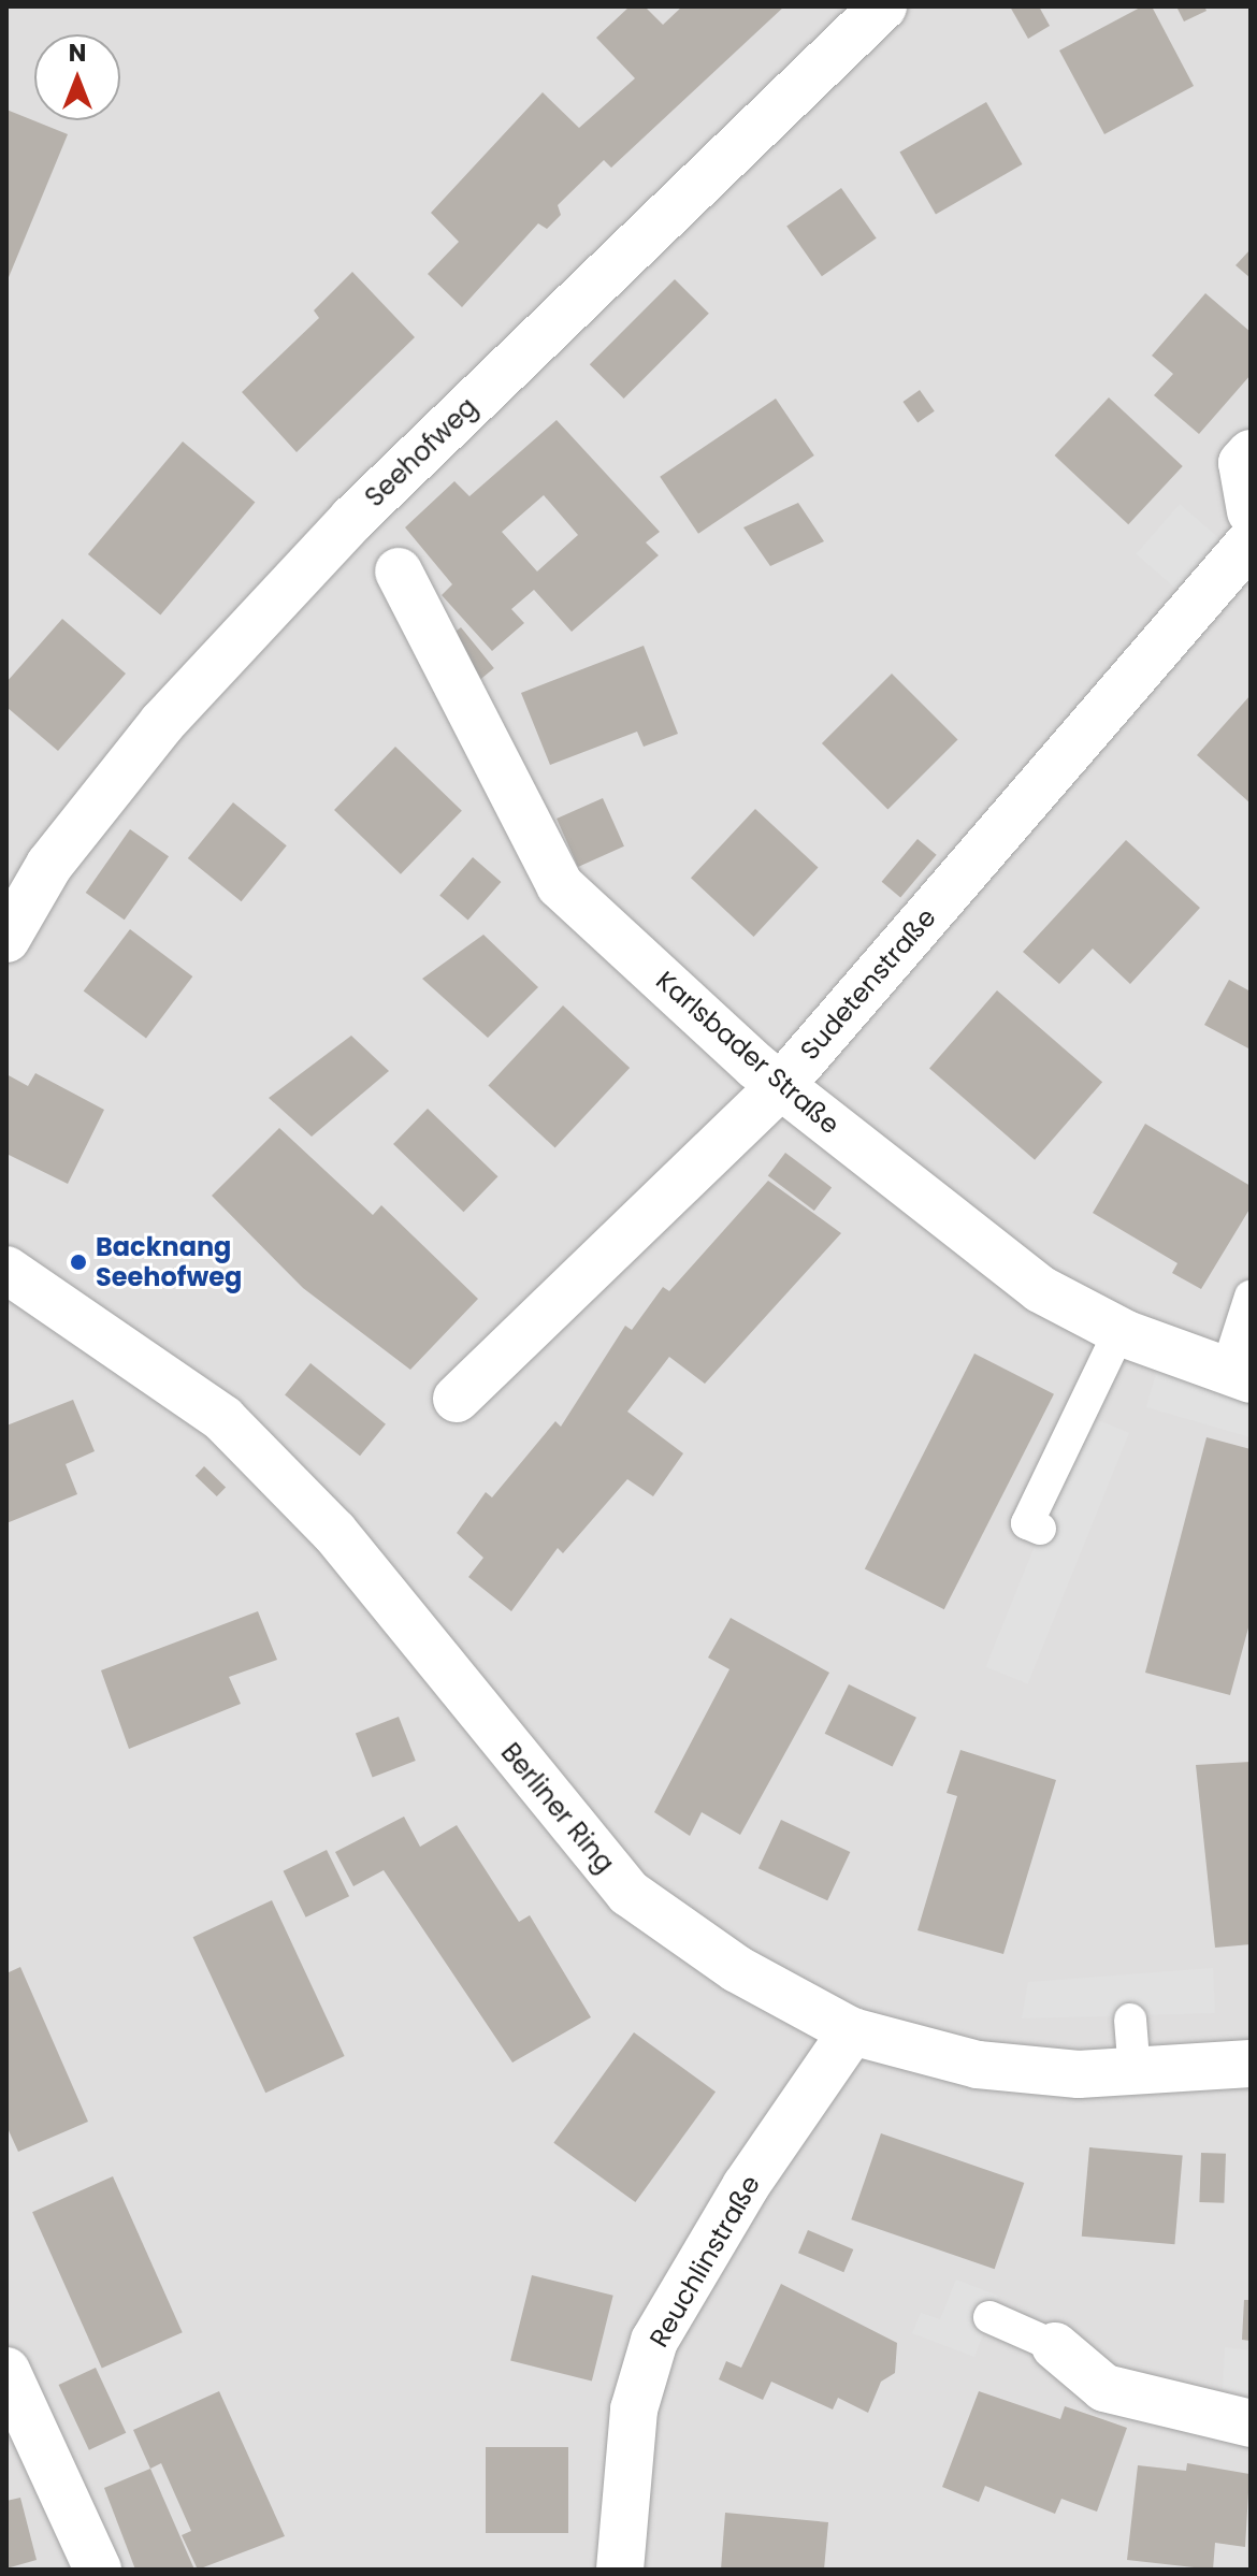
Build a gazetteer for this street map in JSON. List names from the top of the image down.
{
  "streets": {
    "street": [
      "Seehofweg",
      "Sudetenstraße",
      "Karlsbader Straße",
      "Berliner Ring",
      "Reuchlinstraße"
    ]
  },
  "crossings": [
    ["Sudetenstraße", "Karlsbader Straße"],
    ["Berliner Ring", "Reuchlinstraße"]
  ],
  "places": ["Backnang Seehofweg"],
  "north": "top"
}
